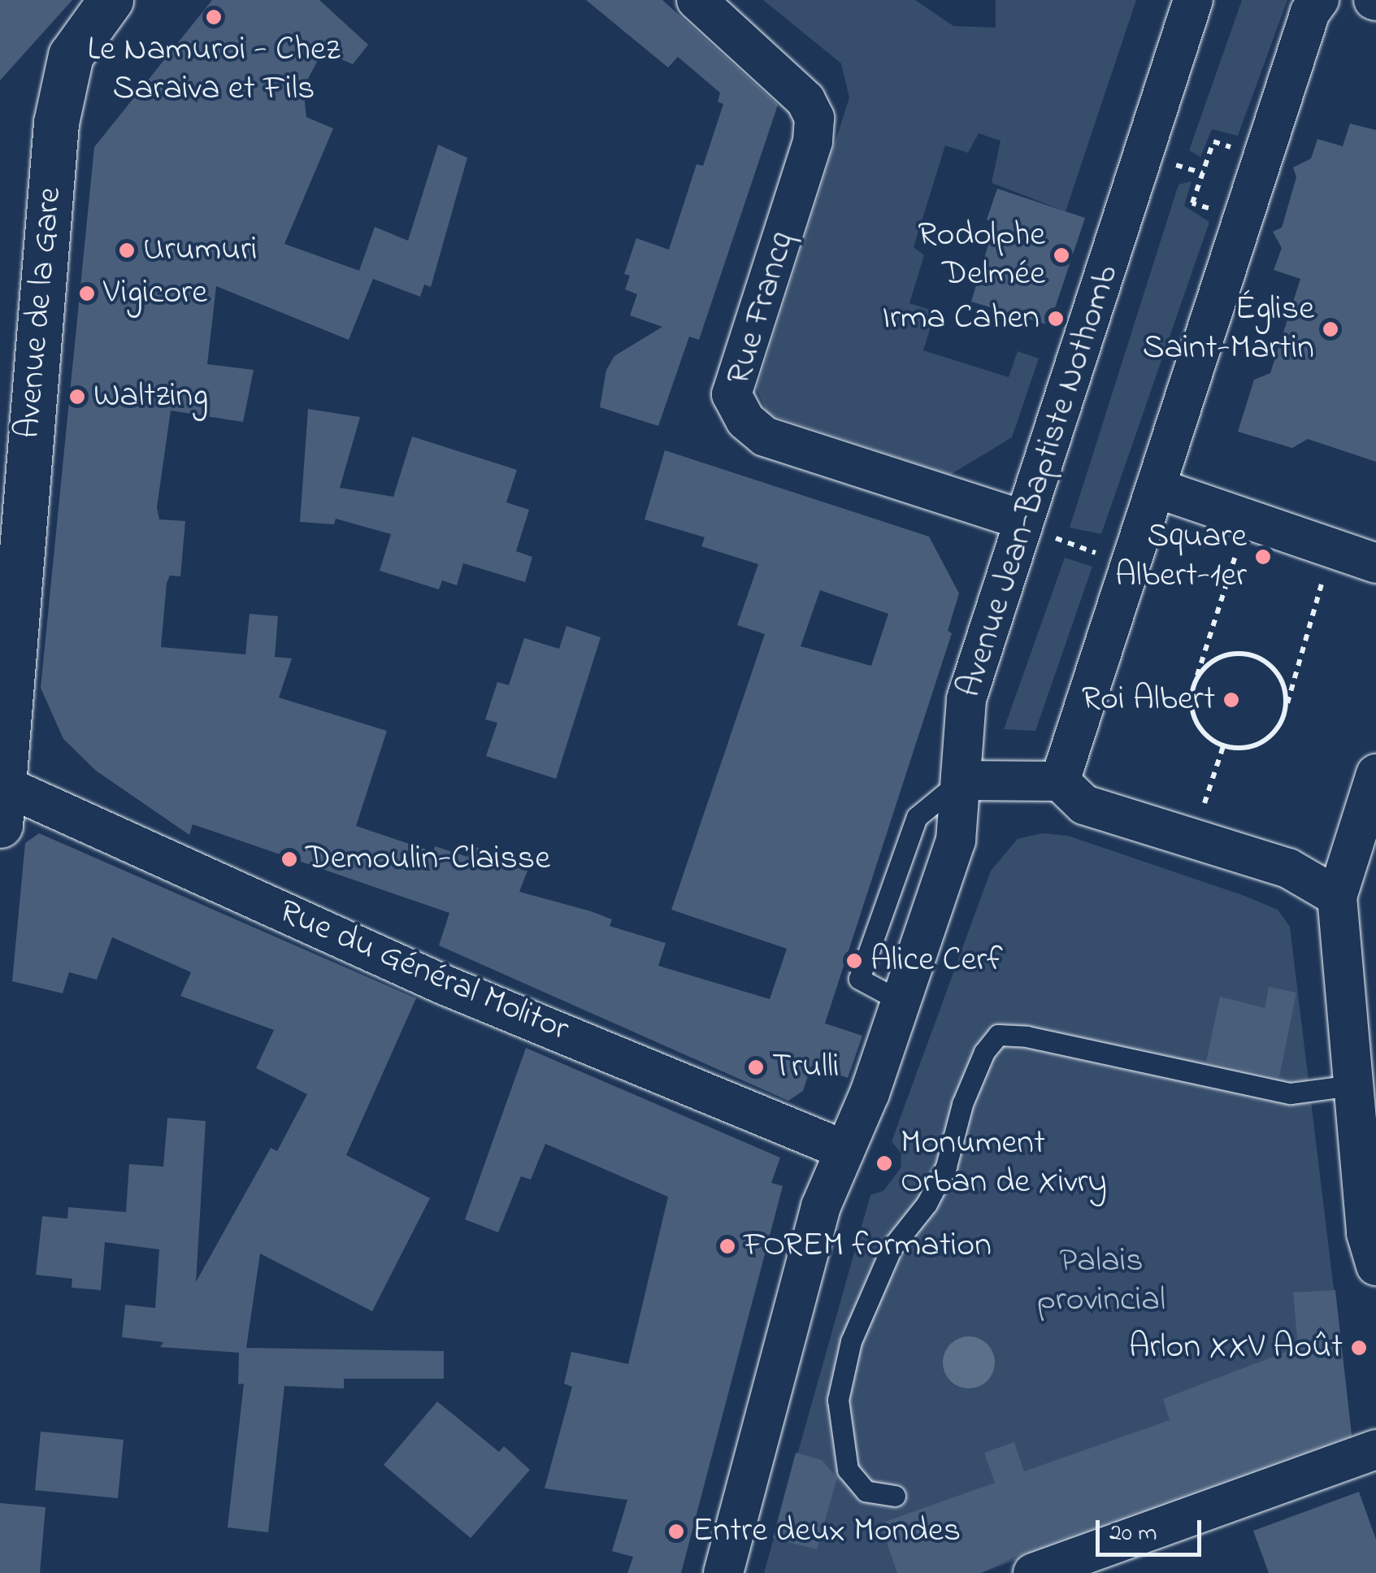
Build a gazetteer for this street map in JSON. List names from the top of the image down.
{
  "streets": {
    "main road": ["Avenue de la Gare"],
    "street": ["Rue Francq", "Avenue Jean-Baptiste Nothomb", "Rue du Général Molitor"]
  },
  "crossings": [
    ["Rue Francq", "Avenue Jean-Baptiste Nothomb"],
    ["Avenue de la Gare", "Rue du Général Molitor"],
    ["Avenue Jean-Baptiste Nothomb", "Rue du Général Molitor"]
  ],
  "parks": ["Palais provincial"],
  "places": [
    "Le Namuroi - Chez Saraiva et Fils",
    "Urumuri",
    "Rodolphe Delmée",
    "Vigicore",
    "Irma Cahen",
    "Église Saint-Martin",
    "Waltzing",
    "Square Albert-1er",
    "Roi Albert",
    "Demoulin-Claisse",
    "Alice Cerf",
    "Trulli",
    "Monument Orban de Xivry",
    "FOREM formation",
    "Arlon XXV Août",
    "Entre deux Mondes"
  ],
  "scale_bar": "20 m"
}
